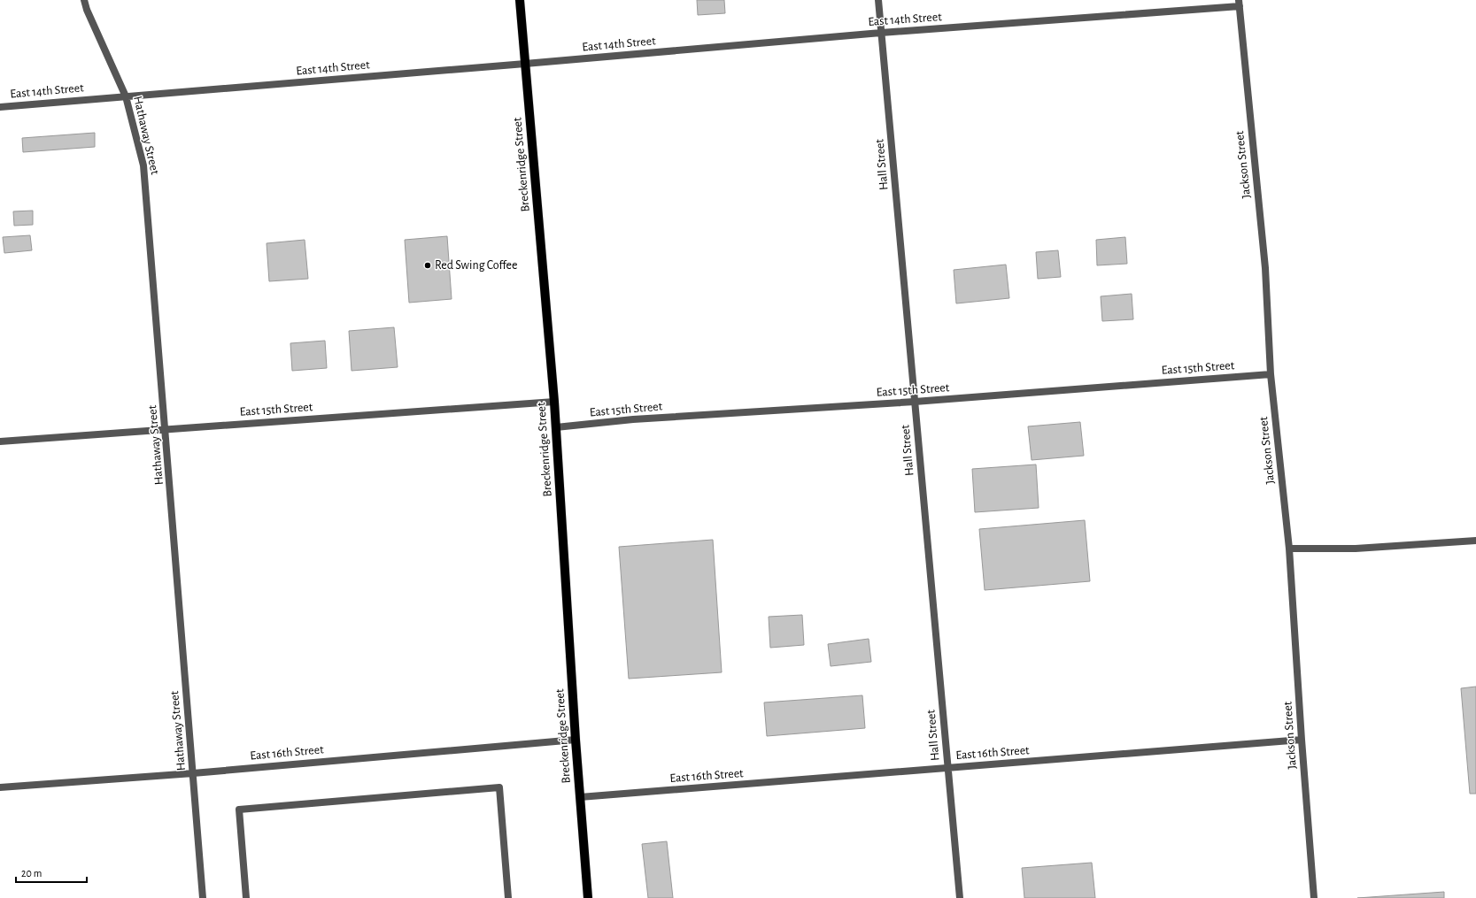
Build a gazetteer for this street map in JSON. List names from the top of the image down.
{
  "streets": {
    "main road": ["Breckenridge Street"],
    "street": [
      "East 14th Street",
      "Hathaway Street",
      "Hall Street",
      "Jackson Street",
      "East 15th Street",
      "East 16th Street"
    ]
  },
  "crossings": [
    ["East 14th Street", "Hathaway Street"],
    ["East 14th Street", "Breckenridge Street"],
    ["East 14th Street", "Hall Street"],
    ["East 14th Street", "Jackson Street"],
    ["Hathaway Street", "East 15th Street"],
    ["Hathaway Street", "East 16th Street"],
    ["Breckenridge Street", "East 15th Street"],
    ["Breckenridge Street", "East 16th Street"],
    ["Hall Street", "East 15th Street"],
    ["Hall Street", "East 16th Street"],
    ["Jackson Street", "East 15th Street"],
    ["Jackson Street", "East 16th Street"]
  ],
  "places": ["Red Swing Coffee"],
  "scale_bar": "20 m"
}
